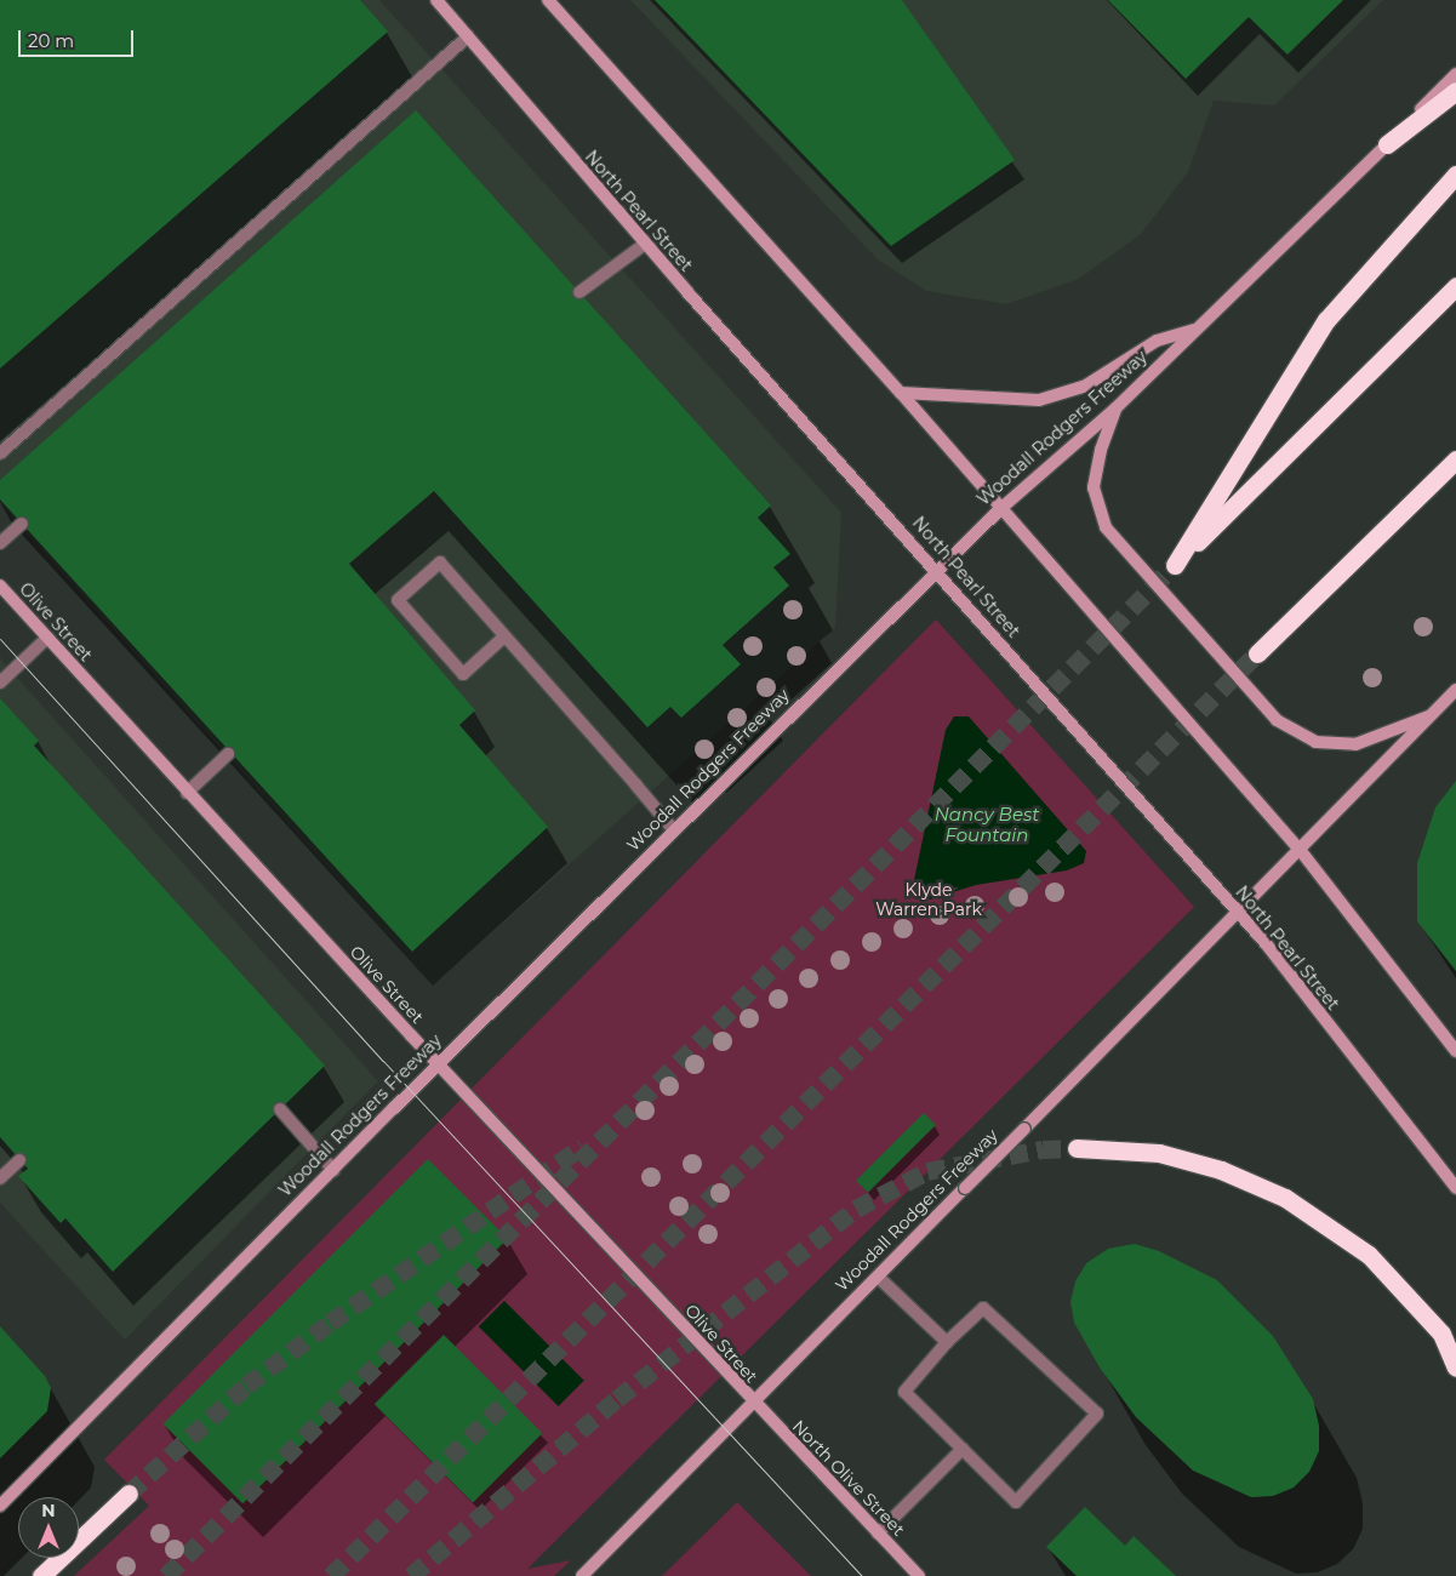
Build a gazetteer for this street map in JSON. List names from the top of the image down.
{
  "streets": {
    "main road": [
      "North Pearl Street",
      "Woodall Rodgers Freeway",
      "Olive Street",
      "North Olive Street"
    ]
  },
  "crossings": [
    ["North Pearl Street", "Woodall Rodgers Freeway"],
    ["Woodall Rodgers Freeway", "Olive Street"],
    ["Woodall Rodgers Freeway", "North Olive Street"],
    ["Olive Street", "North Olive Street"]
  ],
  "water": ["Nancy Best Fountain"],
  "parks": ["Klyde Warren Park"],
  "scale_bar": "20 m",
  "north": "top"
}
